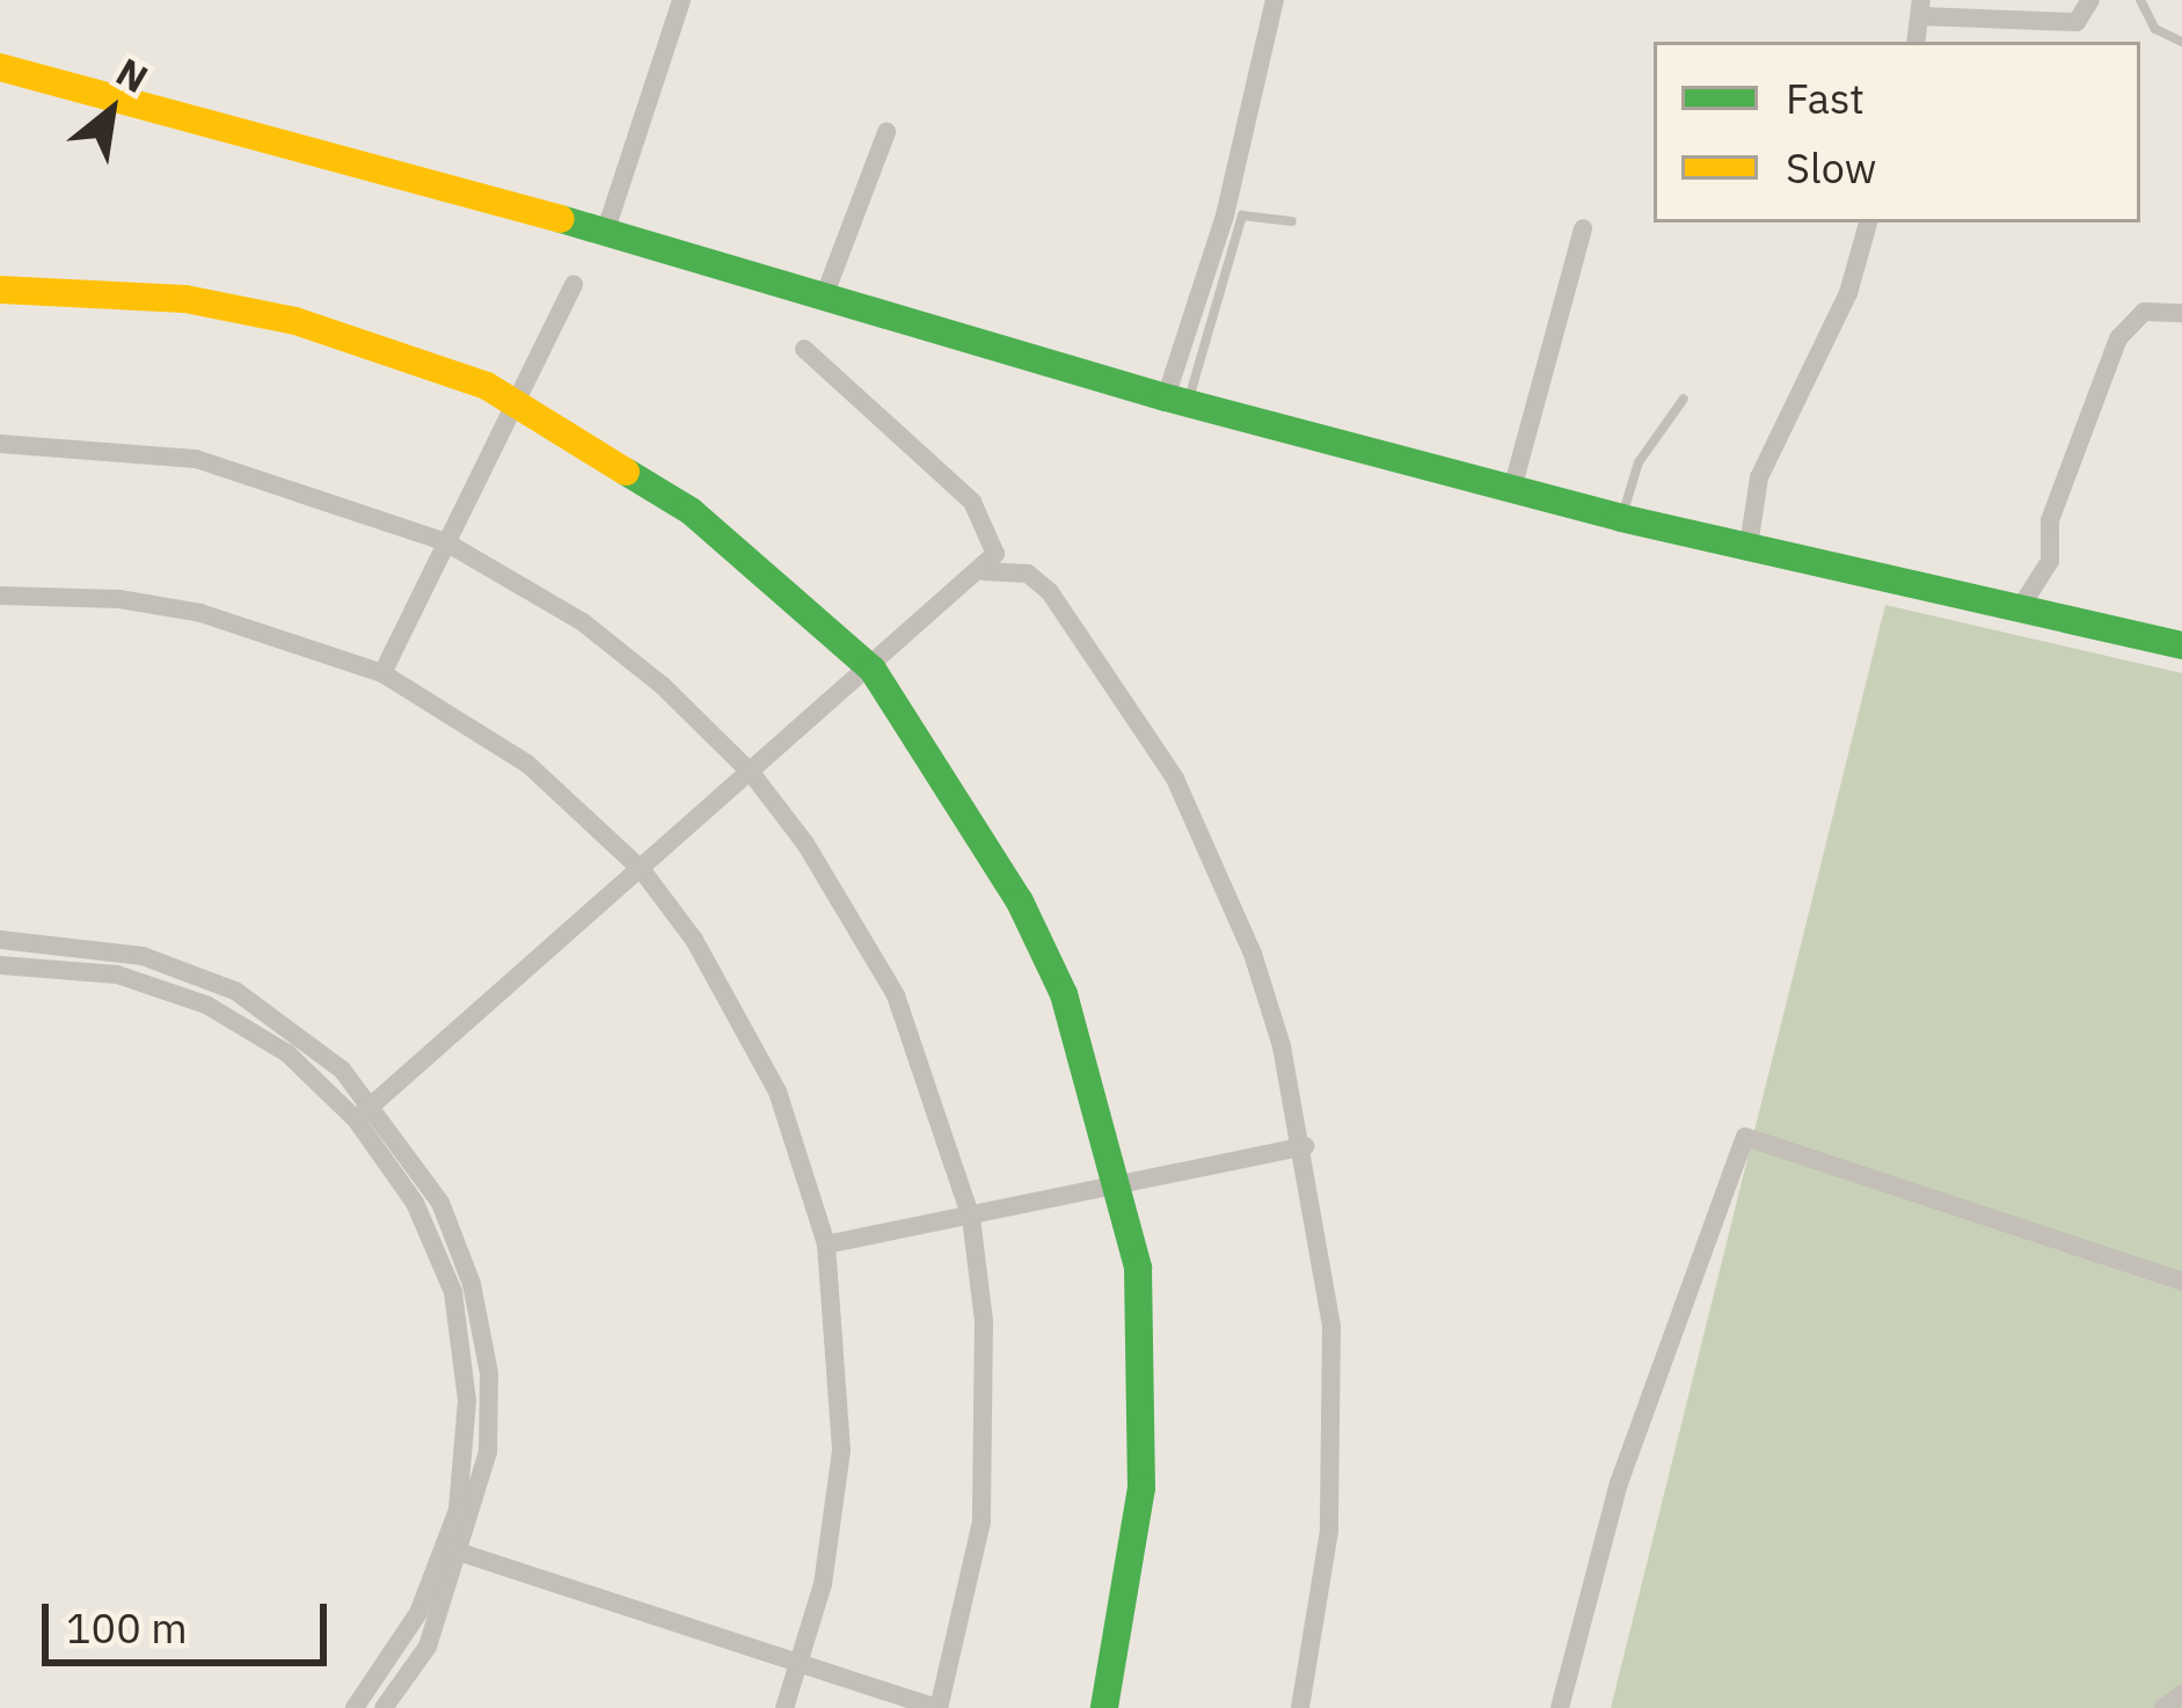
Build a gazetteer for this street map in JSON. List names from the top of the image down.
{
  "legend": ["Fast", "Slow"],
  "scale_bar": "100 m",
  "north": "top right"
}
